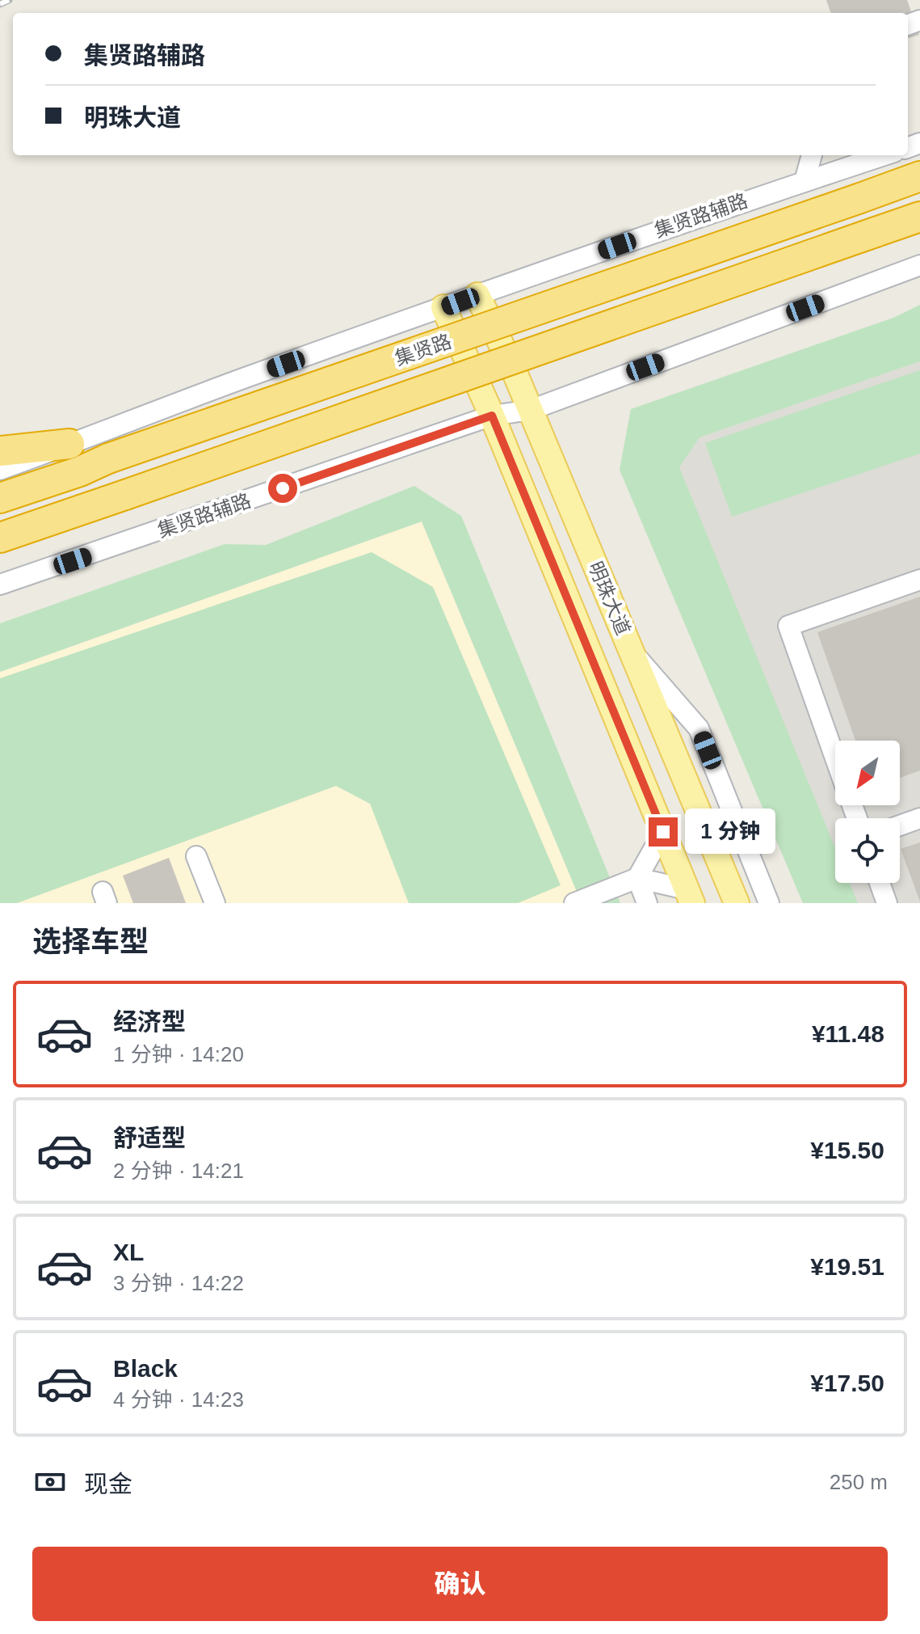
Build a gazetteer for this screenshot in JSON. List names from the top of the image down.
{
  "streets": {
    "highway": ["集贤路"],
    "main road": ["明珠大道"],
    "street": ["集贤路辅路"]
  },
  "crossings": [
    ["集贤路辅路", "明珠大道"]
  ],
  "north": "bottom left",
  "page": {
    "banner": ["集贤路辅路", "明珠大道"],
    "bubble": "1 分钟",
    "heading": "选择车型",
    "list": [
      {
        "name": "经济型",
        "note": "1 分钟 · 14:20",
        "value": "¥11.48"
      },
      {
        "name": "舒适型",
        "note": "2 分钟 · 14:21",
        "value": "¥15.50"
      },
      {
        "name": "XL",
        "note": "3 分钟 · 14:22",
        "value": "¥19.51"
      },
      {
        "name": "Black",
        "note": "4 分钟 · 14:23",
        "value": "¥17.50"
      }
    ],
    "pay": ["现金", "250 m"],
    "buttons": "确认"
  }
}
